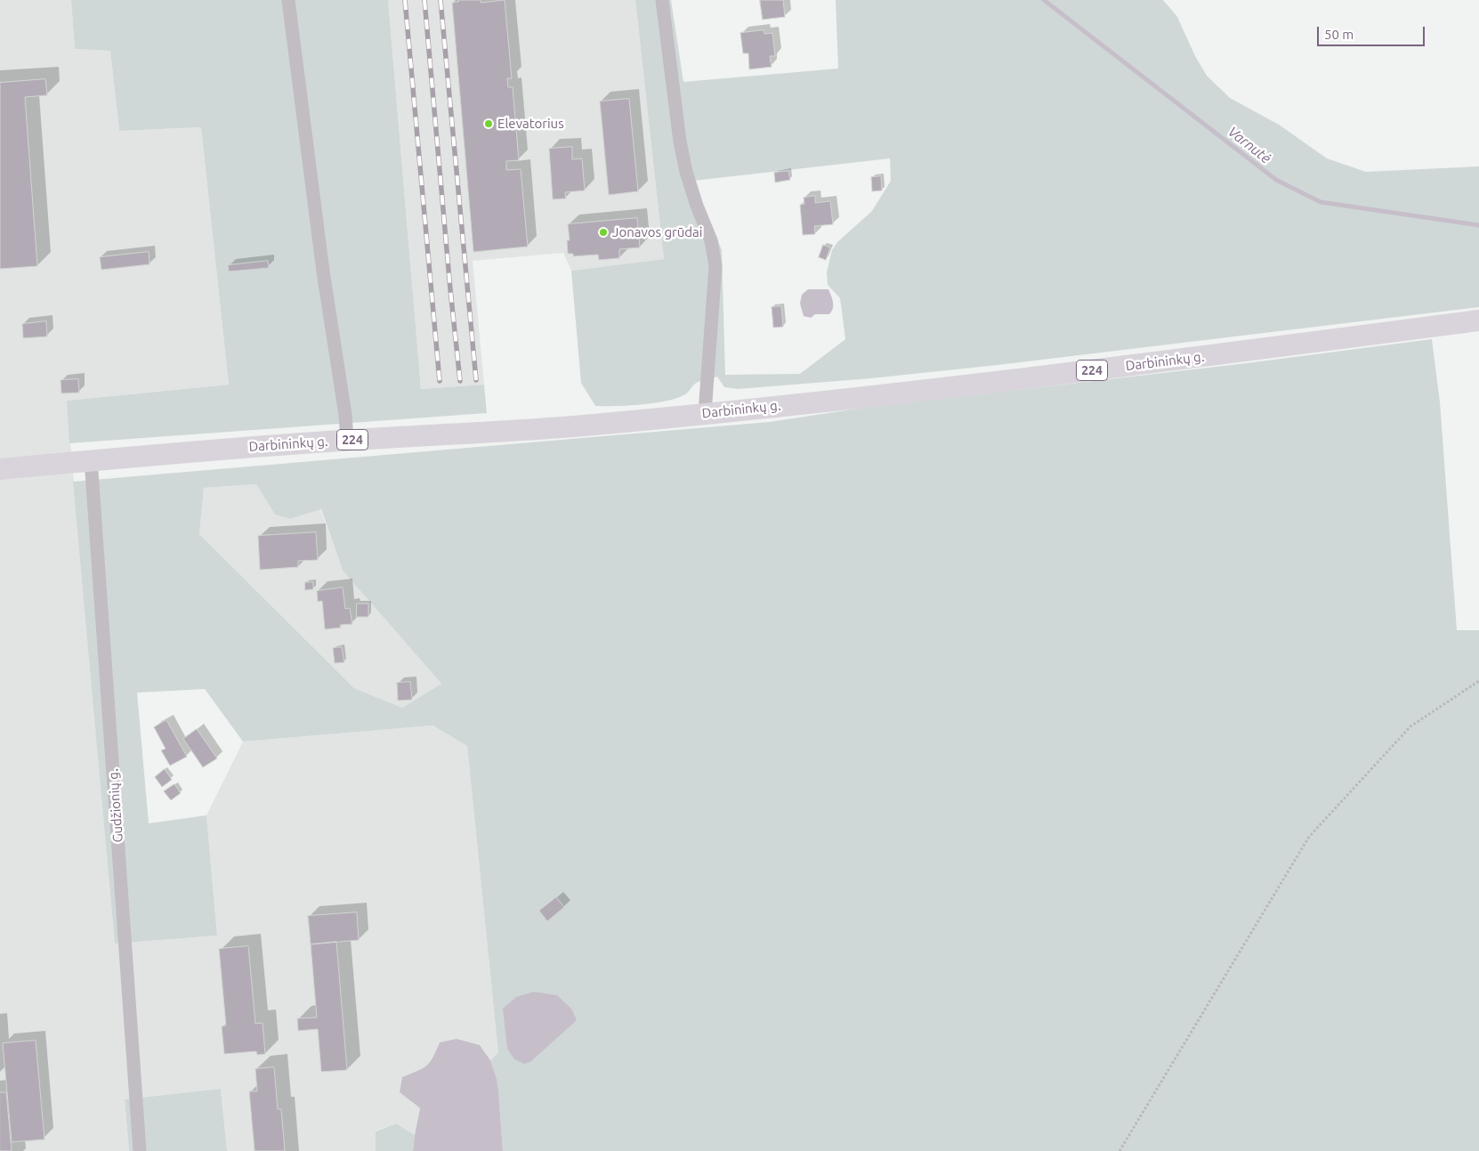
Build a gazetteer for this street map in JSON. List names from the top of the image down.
{
  "streets": {
    "main road": ["Darbininkų g.", "224"],
    "street": ["Gudžionių g."]
  },
  "crossings": [
    ["Darbininkų g.", "Gudžionių g."]
  ],
  "water": ["Varnutė"],
  "places": ["Elevatorius", "Jonavos grūdai"],
  "scale_bar": "50 m"
}
